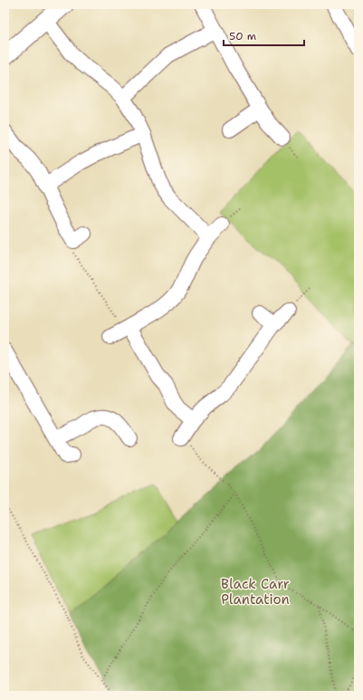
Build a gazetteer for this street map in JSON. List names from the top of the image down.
{
  "parks": ["Black Carr Plantation"],
  "scale_bar": "50 m"
}
